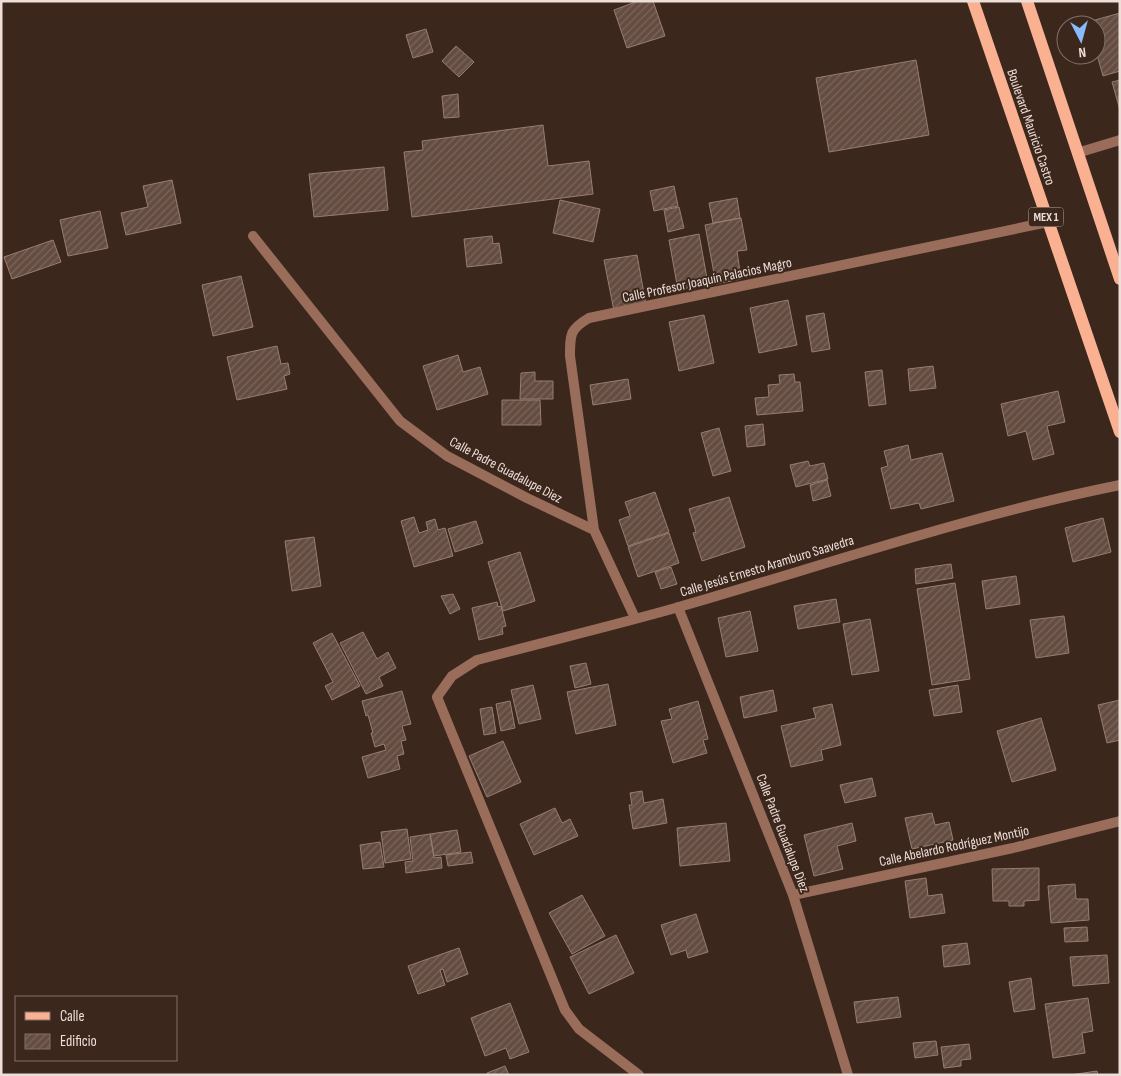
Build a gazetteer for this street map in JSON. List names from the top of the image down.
{
  "streets": {
    "main road": ["Boulevard Mauricio Castro", "MEX 1"],
    "street": [
      "Calle Profesor Joaquín Palacios Magro",
      "Calle Padre Guadalupe Diez",
      "Calle Jesús Ernesto Aramburo Saavedra",
      "Calle Abelardo Rodríguez Montijo"
    ]
  },
  "crossings": [
    ["Boulevard Mauricio Castro", "Calle Profesor Joaquín Palacios Magro"],
    ["Calle Profesor Joaquín Palacios Magro", "Calle Padre Guadalupe Diez"],
    ["Calle Padre Guadalupe Diez", "Calle Jesús Ernesto Aramburo Saavedra"],
    ["Calle Padre Guadalupe Diez", "Calle Abelardo Rodríguez Montijo"]
  ],
  "legend": ["Calle", "Edificio"],
  "north": "bottom"
}
